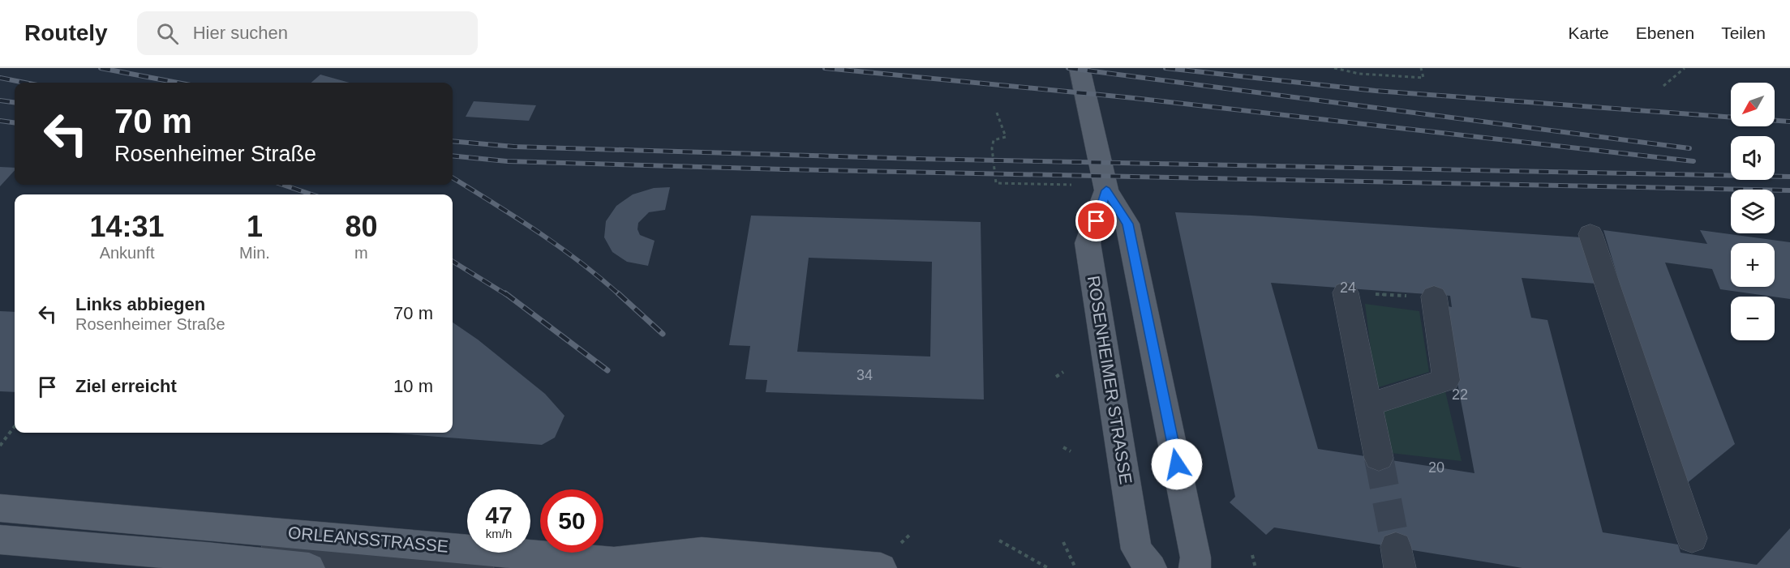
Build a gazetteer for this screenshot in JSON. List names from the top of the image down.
{
  "streets": {
    "main road": ["ROSENHEIMER STRASSE", "ORLEANSSTRASSE"]
  },
  "house_numbers": [
    "24",
    "34",
    "22",
    "20"
  ],
  "north": "bottom left",
  "page": {
    "header": "Routely",
    "search": "Hier suchen",
    "nav": ["Karte", "Ebenen", "Teilen"],
    "map_buttons": ["+", "−"],
    "turn": ["70 m", "Rosenheimer Straße"],
    "eta": [
      "14:31",
      "Ankunft",
      "1",
      "Min.",
      "80",
      "m"
    ],
    "list": [
      {
        "name": "Links abbiegen",
        "note": "Rosenheimer Straße",
        "value": "70 m"
      },
      {
        "name": "Ziel erreicht",
        "value": "10 m"
      }
    ],
    "speed": "47 km/h",
    "limit": "50"
  }
}
